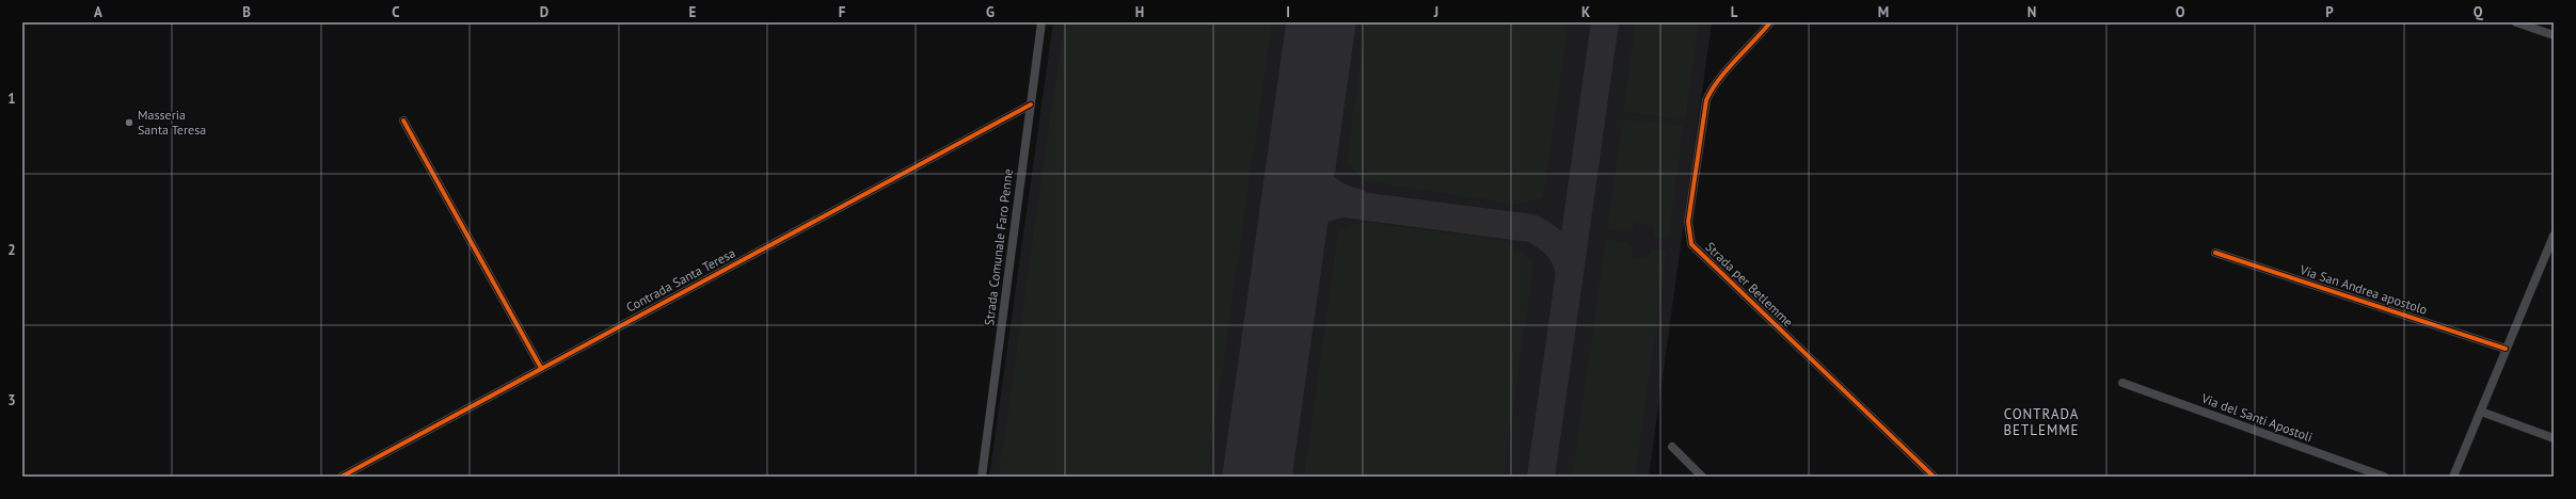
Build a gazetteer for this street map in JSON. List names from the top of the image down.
{
  "streets": {
    "street": [
      "Strada Comunale Faro Penne",
      "Contrada Santa Teresa",
      "Strada per Betlemme",
      "Via San Andrea apostolo",
      "Via del Santi Apostoli"
    ]
  },
  "crossings": [
    ["Strada Comunale Faro Penne", "Contrada Santa Teresa"]
  ],
  "districts": ["CONTRADA BETLEMME"],
  "places": ["Masseria Santa Teresa"],
  "grid": {
    "columns": [
      "A",
      "B",
      "C",
      "D",
      "E",
      "F",
      "G",
      "H",
      "I",
      "J",
      "K",
      "L",
      "M",
      "N",
      "O",
      "P",
      "Q"
    ],
    "rows": ["1", "2", "3"]
  }
}
